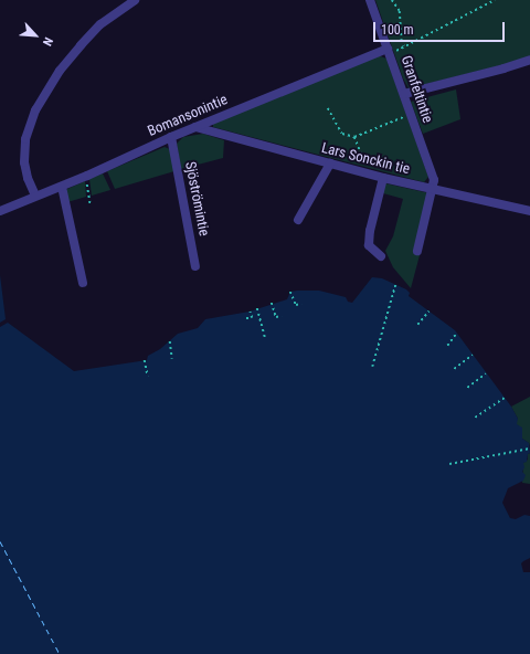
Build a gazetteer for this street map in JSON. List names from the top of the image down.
{
  "streets": {
    "street": [
      "Granfeltintie",
      "Bomansonintie",
      "Lars Sonckin tie",
      "Sjöströmintie"
    ]
  },
  "crossings": [
    ["Granfeltintie", "Bomansonintie"],
    ["Granfeltintie", "Lars Sonckin tie"],
    ["Bomansonintie", "Lars Sonckin tie"],
    ["Bomansonintie", "Sjöströmintie"]
  ],
  "scale_bar": "100 m",
  "north": "bottom right"
}
